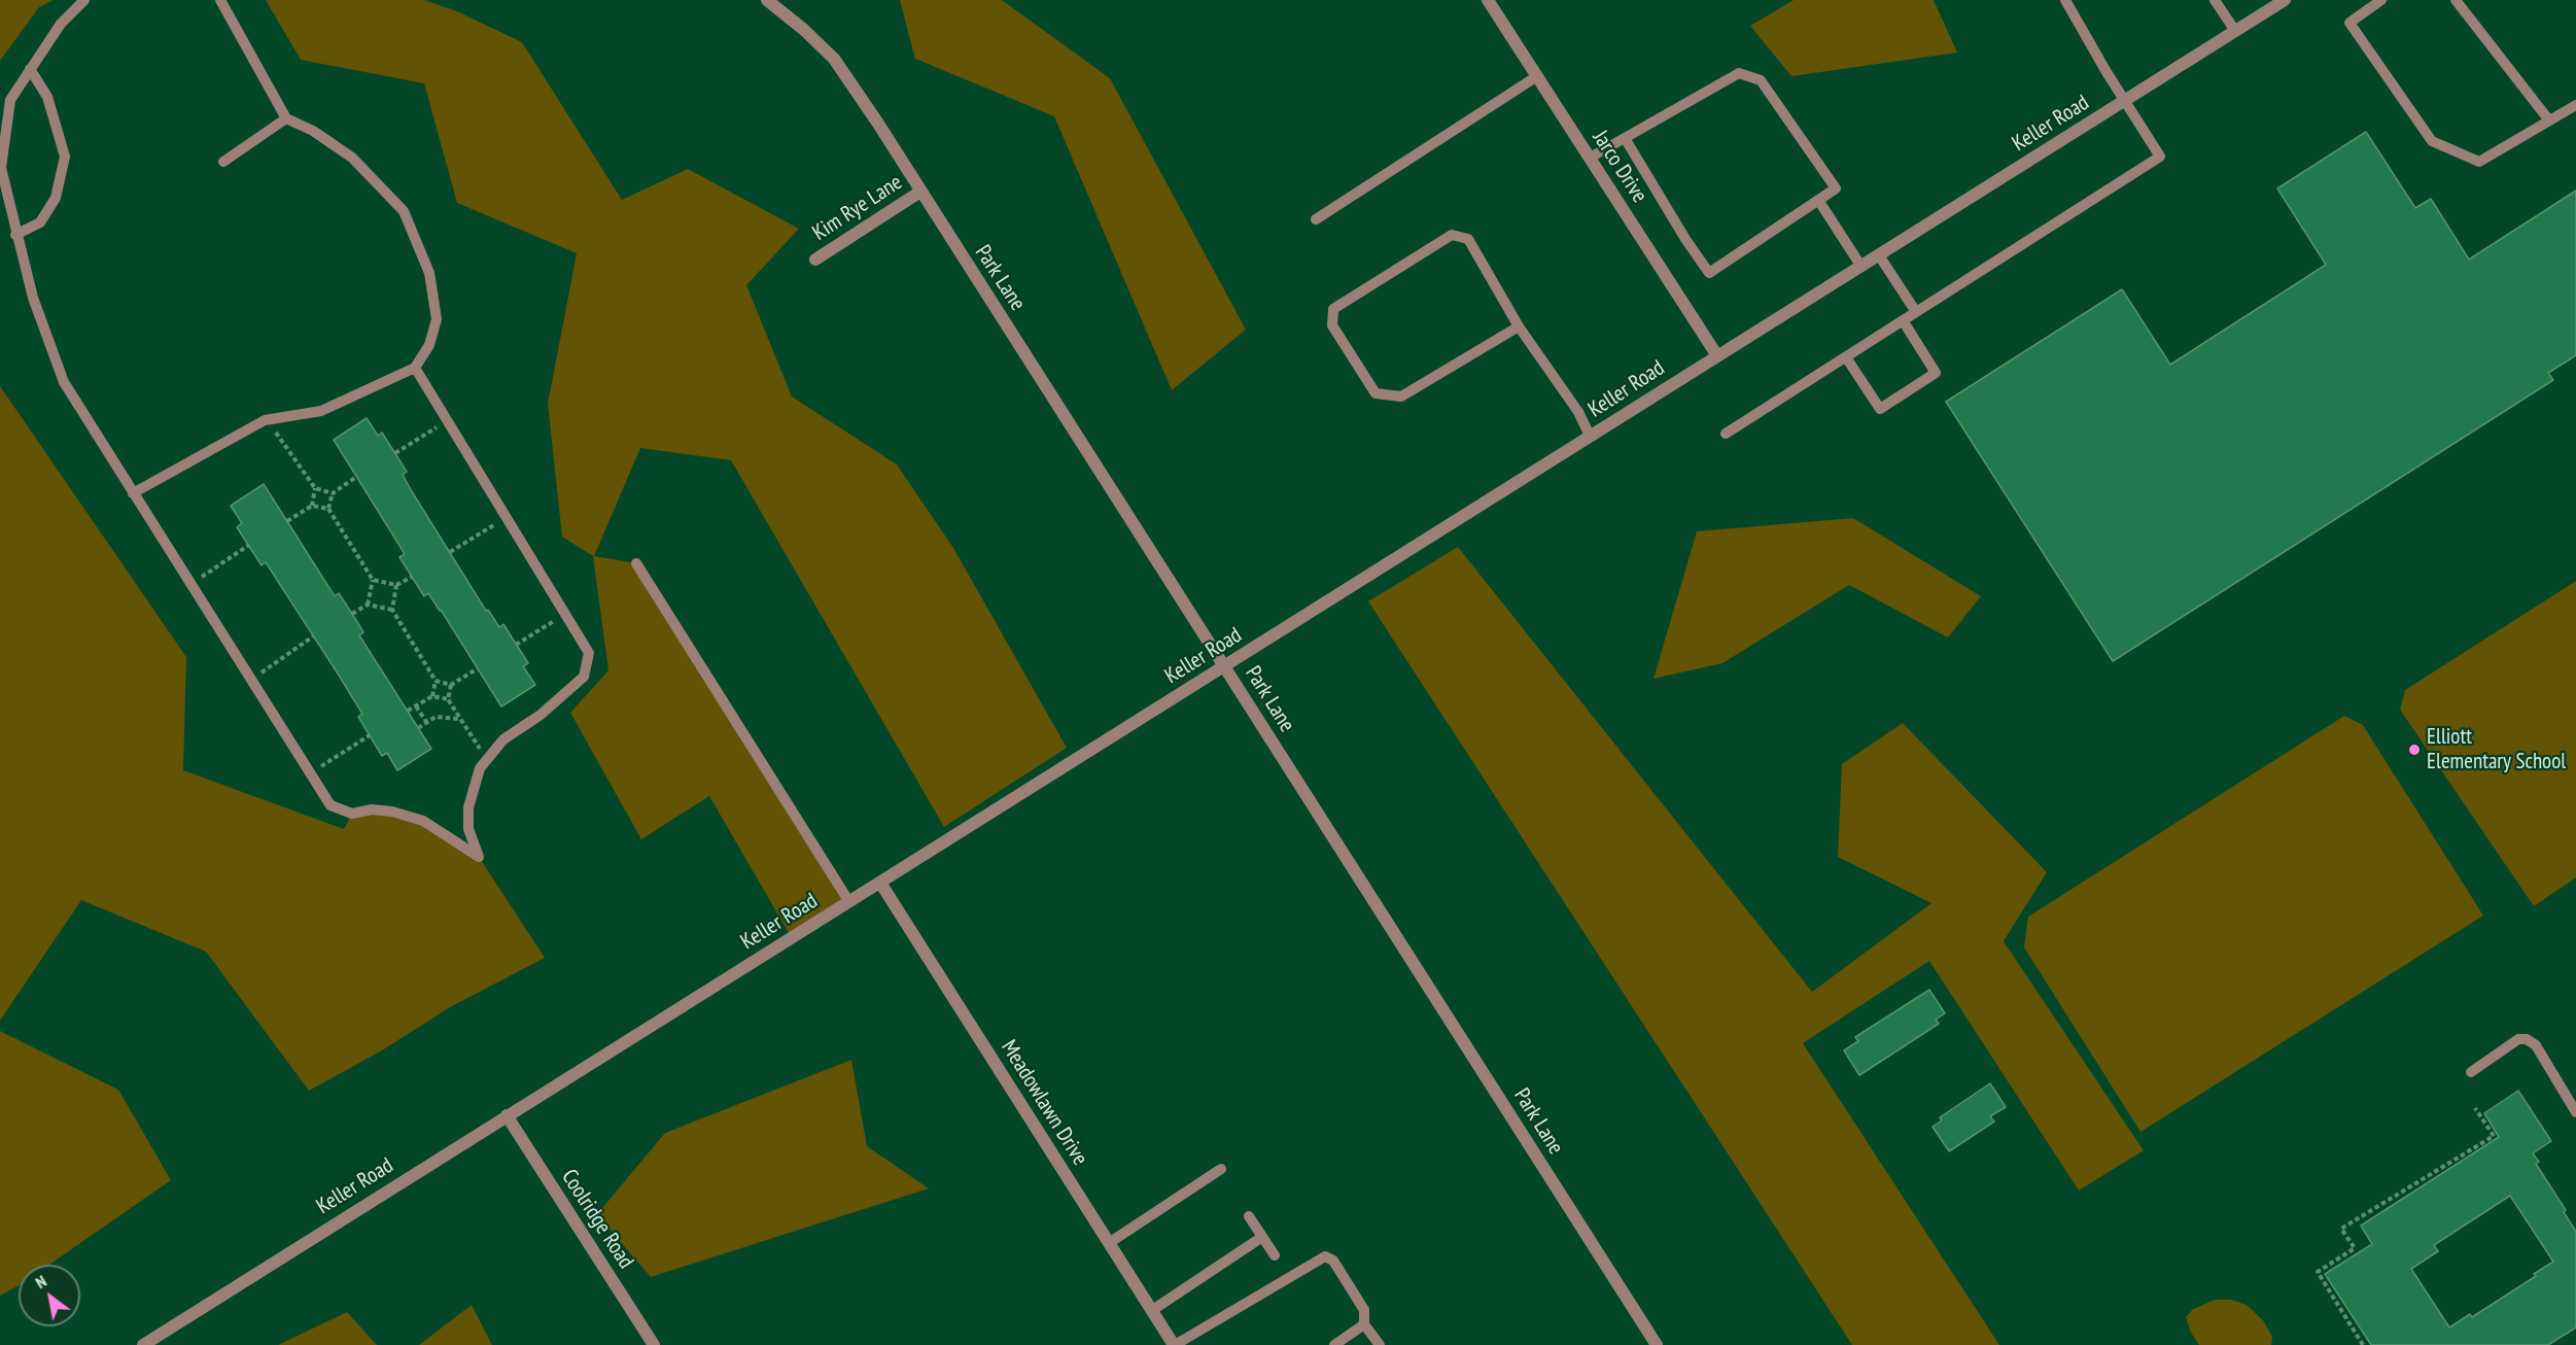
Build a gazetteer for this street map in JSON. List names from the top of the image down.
{
  "streets": {
    "street": [
      "Keller Road",
      "Jarco Drive",
      "Kim Rye Lane",
      "Park Lane",
      "Meadowlawn Drive",
      "Coolridge Road"
    ]
  },
  "crossings": [
    ["Keller Road", "Jarco Drive"],
    ["Keller Road", "Park Lane"],
    ["Keller Road", "Meadowlawn Drive"],
    ["Keller Road", "Coolridge Road"],
    ["Kim Rye Lane", "Park Lane"]
  ],
  "places": ["Elliott Elementary School"],
  "north": "top left"
}
